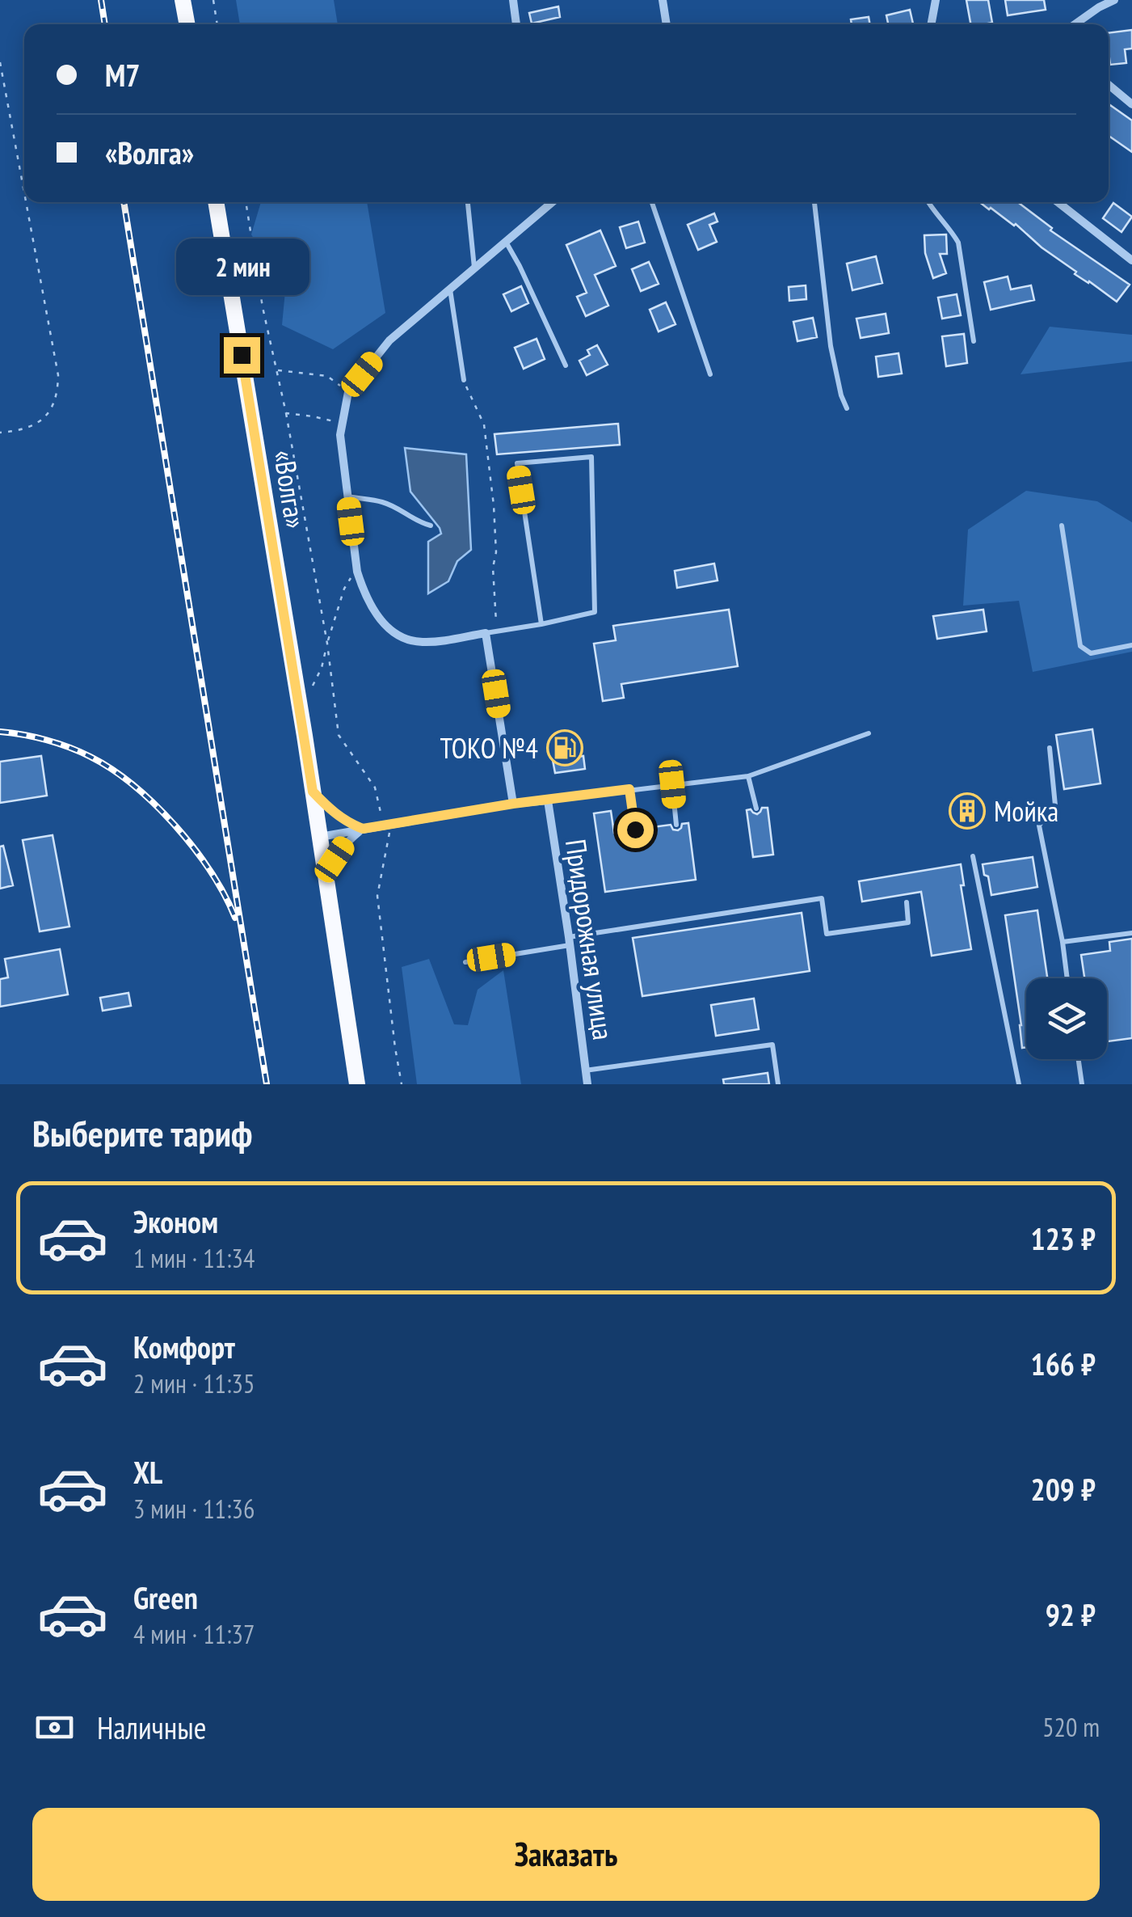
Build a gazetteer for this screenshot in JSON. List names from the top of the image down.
{
  "streets": {
    "highway": ["«Волга»"],
    "street": ["Придорожная улица"]
  },
  "places": {
    "fuel station": ["ТОКО №4"],
    "building": ["Мойка"]
  },
  "page": {
    "banner": ["М7", "«Волга»"],
    "bubble": "2 мин",
    "heading": "Выберите тариф",
    "list": [
      {
        "name": "Эконом",
        "note": "1 мин · 11:34",
        "value": "123 ₽"
      },
      {
        "name": "Комфорт",
        "note": "2 мин · 11:35",
        "value": "166 ₽"
      },
      {
        "name": "XL",
        "note": "3 мин · 11:36",
        "value": "209 ₽"
      },
      {
        "name": "Green",
        "note": "4 мин · 11:37",
        "value": "92 ₽"
      }
    ],
    "pay": ["Наличные", "520 m"],
    "buttons": "Заказать"
  }
}
